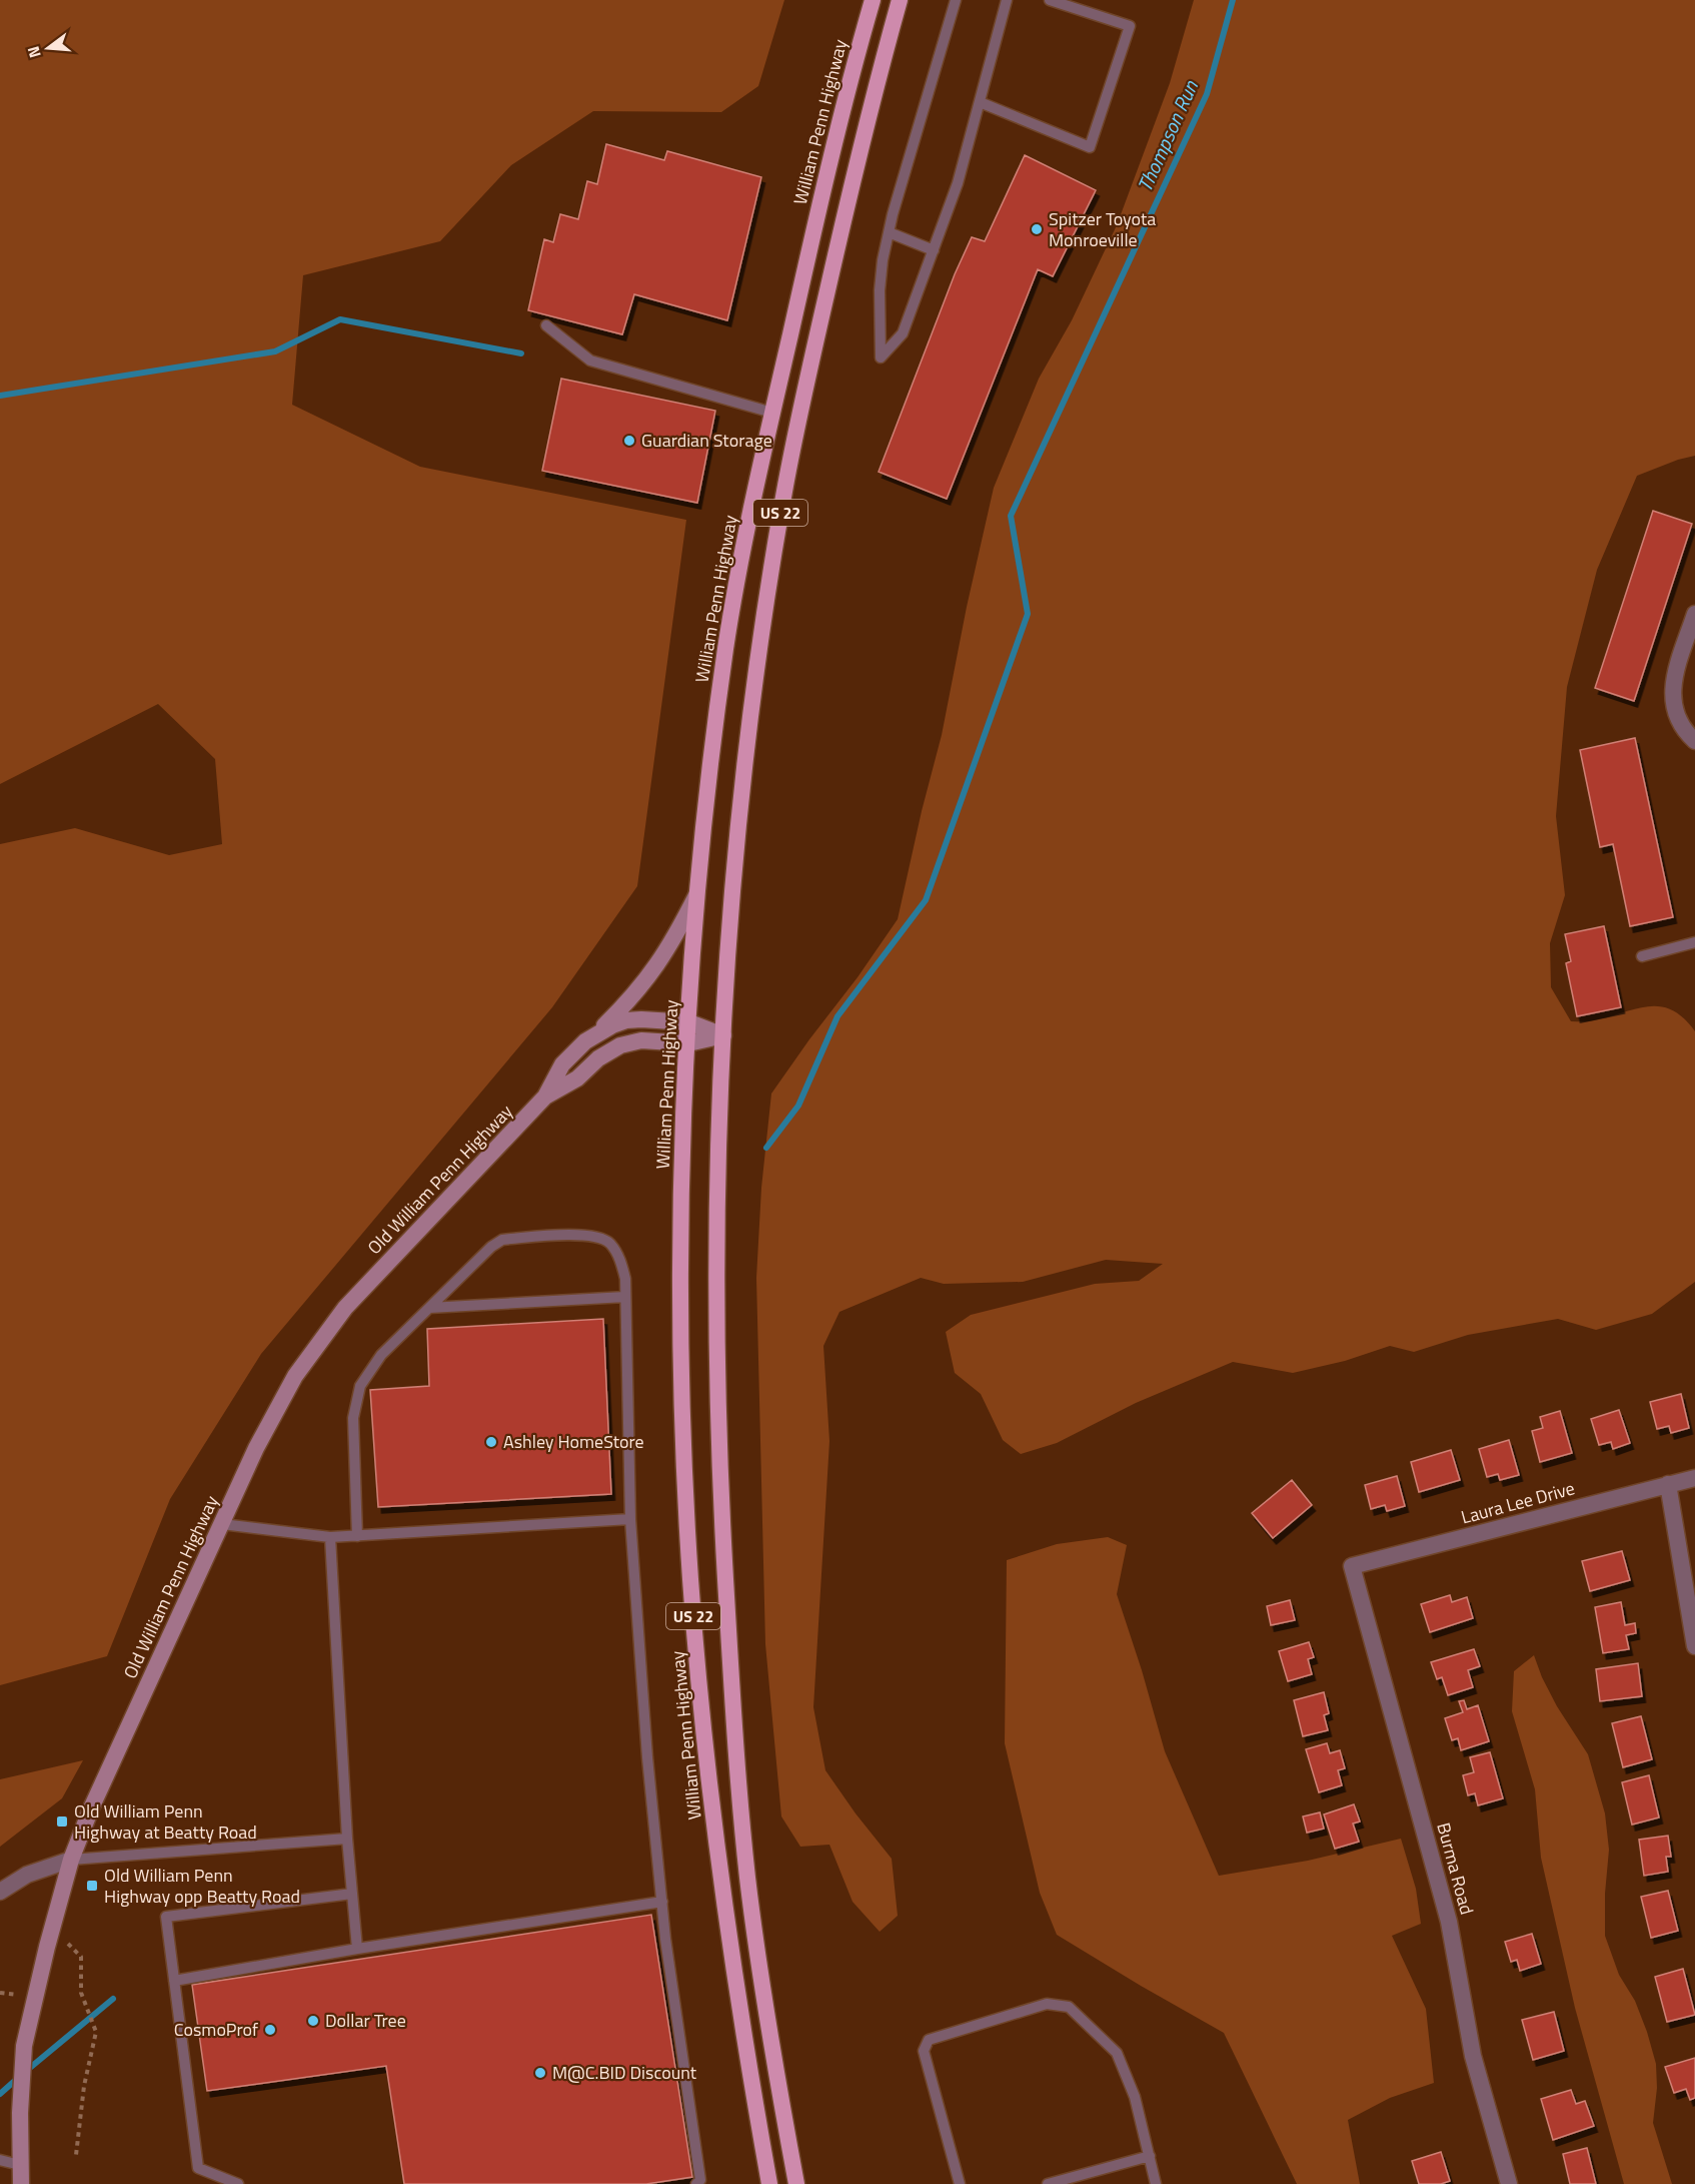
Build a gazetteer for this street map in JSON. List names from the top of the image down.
{
  "streets": {
    "highway": ["William Penn Highway", "US 22"],
    "main road": ["Old William Penn Highway"],
    "street": ["Laura Lee Drive", "Burma Road"]
  },
  "crossings": [
    ["William Penn Highway", "Old William Penn Highway"],
    ["US 22", "Old William Penn Highway"],
    ["Laura Lee Drive", "Burma Road"]
  ],
  "water": ["Thompson Run"],
  "places": {
    "other": [
      "Spitzer Toyota Monroeville",
      "Guardian Storage",
      "Ashley HomeStore",
      "Dollar Tree",
      "CosmoProf",
      "M@C.BID Discount"
    ],
    "transit": ["Old William Penn Highway at Beatty Road", "Old William Penn Highway opp Beatty Road"]
  },
  "north": "left"
}
